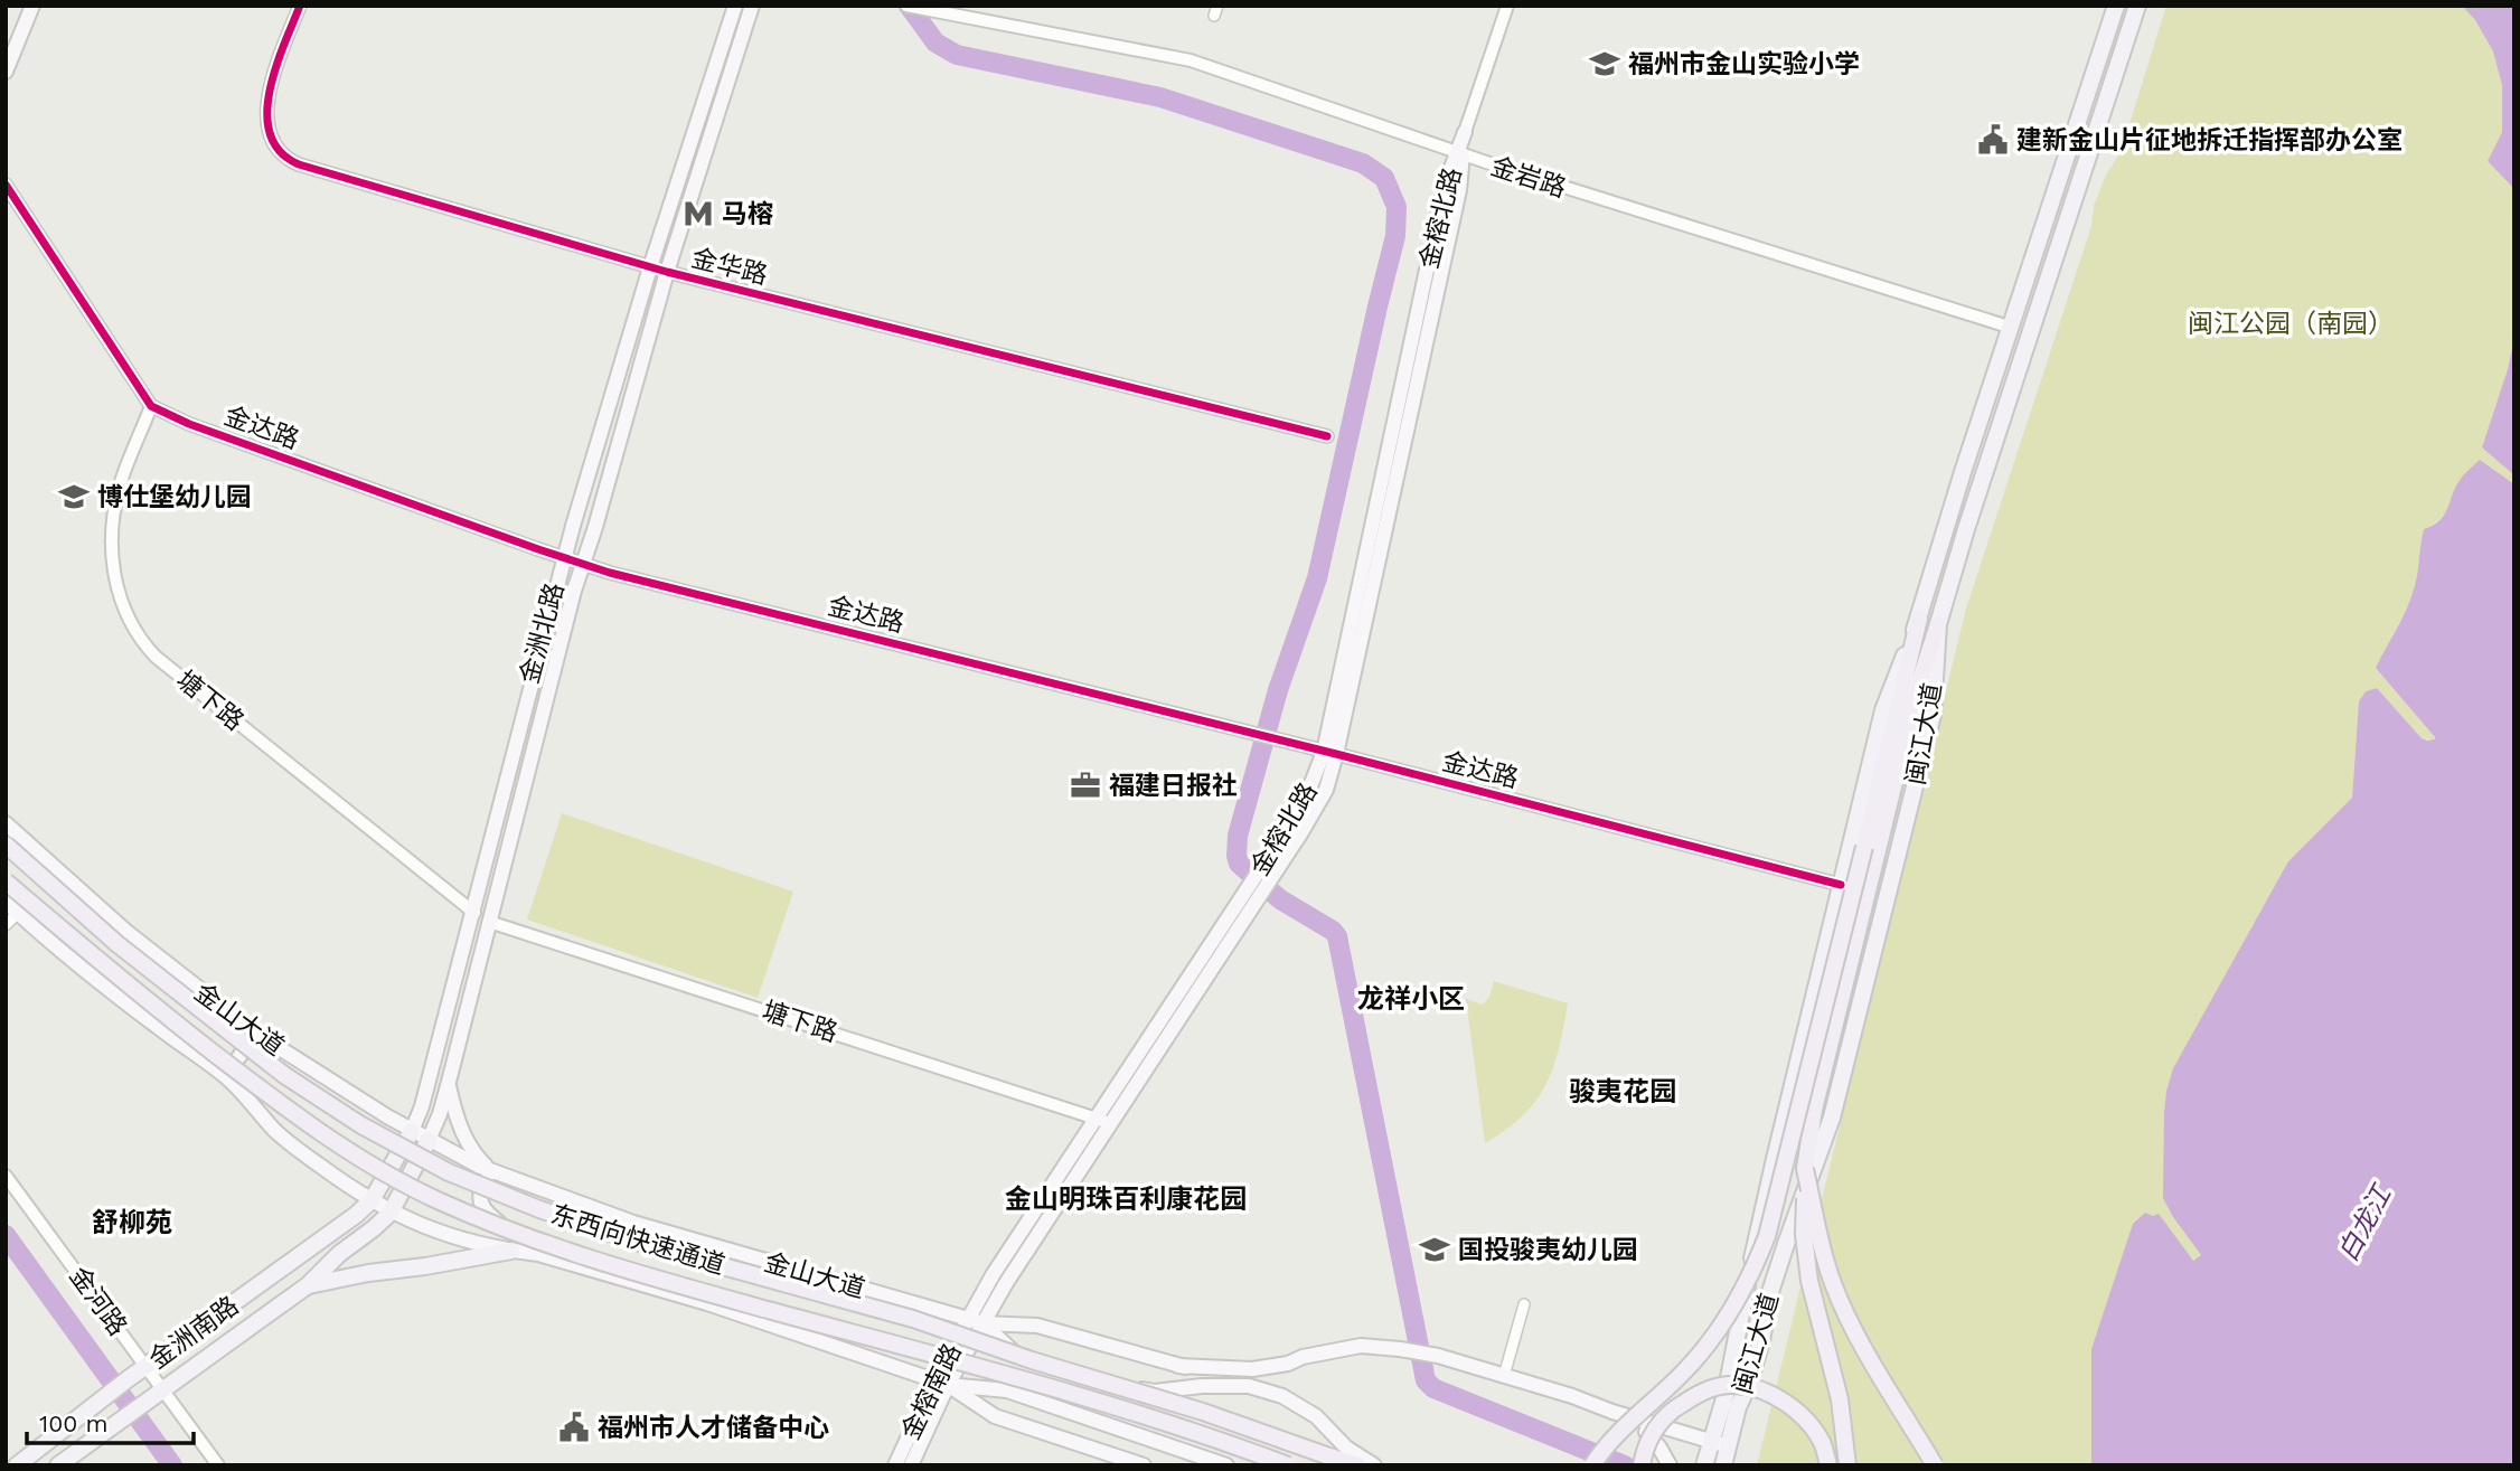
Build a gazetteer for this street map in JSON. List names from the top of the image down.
{
  "streets": {
    "highway": ["东西向快速通道"],
    "main road": [
      "金榕北路",
      "金洲北路",
      "闽江大道",
      "金山大道",
      "金洲南路",
      "金榕南路"
    ],
    "street": [
      "金岩路",
      "金华路",
      "金达路",
      "塘下路",
      "金河路"
    ]
  },
  "crossings": [
    ["金岩路", "金榕北路"],
    ["金岩路", "闽江大道"],
    ["金榕北路", "金达路"],
    ["金榕北路", "塘下路"],
    ["金榕北路", "金山大道"],
    ["金榕北路", "金榕南路"],
    ["金华路", "金洲北路"],
    ["金达路", "金洲北路"],
    ["金达路", "塘下路"],
    ["金达路", "闽江大道"],
    ["金洲北路", "塘下路"],
    ["金洲北路", "金山大道"],
    ["金山大道", "金榕南路"],
    ["金河路", "金洲南路"]
  ],
  "districts": [
    "龙祥小区",
    "骏夷花园",
    "金山明珠百利康花园",
    "舒柳苑"
  ],
  "water": ["白龙江"],
  "parks": ["闽江公园（南园）"],
  "places": {
    "school or university": ["福州市金山实验小学", "博仕堡幼儿园", "国投骏夷幼儿园"],
    "public building": ["建新金山片征地拆迁指挥部办公室", "福州市人才储备中心"],
    "metro station": ["马榕"],
    "office": ["福建日报社"]
  },
  "scale_bar": "100 m"
}
